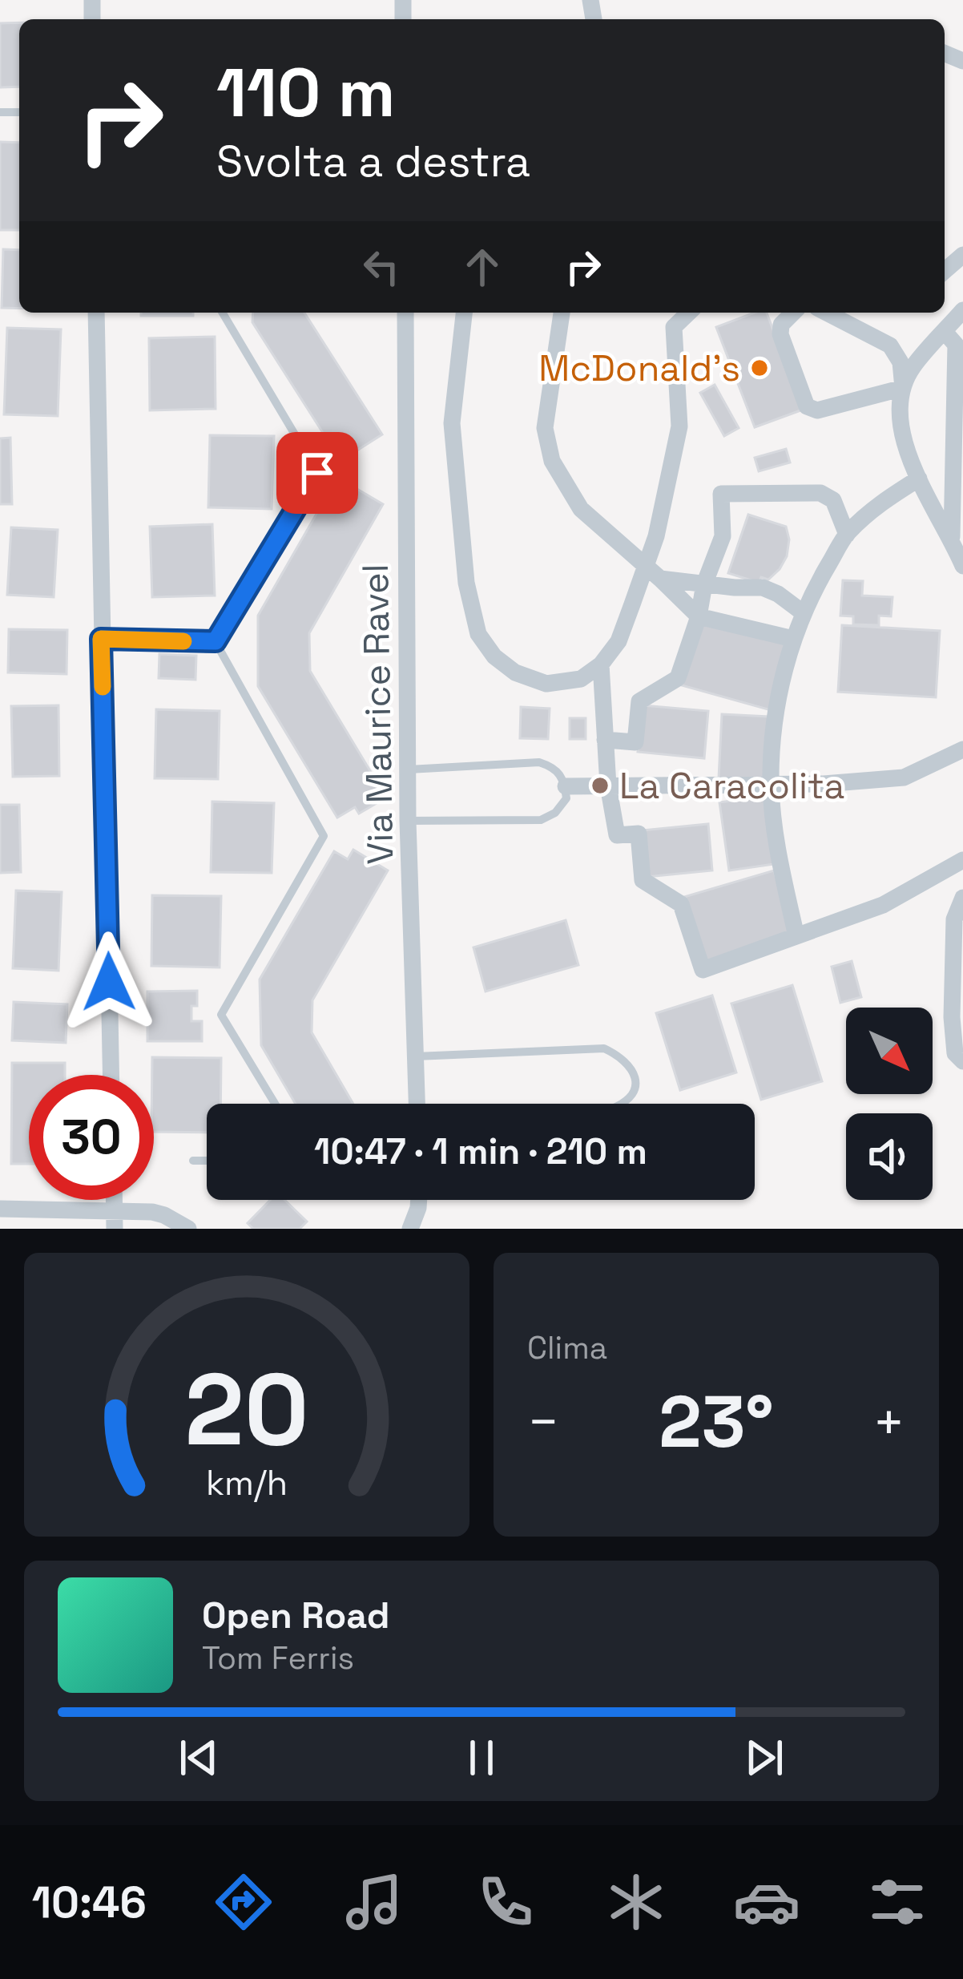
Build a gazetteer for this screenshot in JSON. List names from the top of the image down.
{
  "streets": {
    "street": ["Via Maurice Ravel"]
  },
  "places": ["McDonald's", "La Caracolita"],
  "north": "bottom right",
  "page": {
    "turn": ["110 m", "Svolta a destra"],
    "limit": "30",
    "trip": "10:47 · 1 min · 210 m",
    "tile": "Clima",
    "heat": ["−", "23°", "+"],
    "song": ["Open Road", "Tom Ferris"],
    "tabs": "10:46",
    "gauge": ["20", "km/h"]
  }
}
